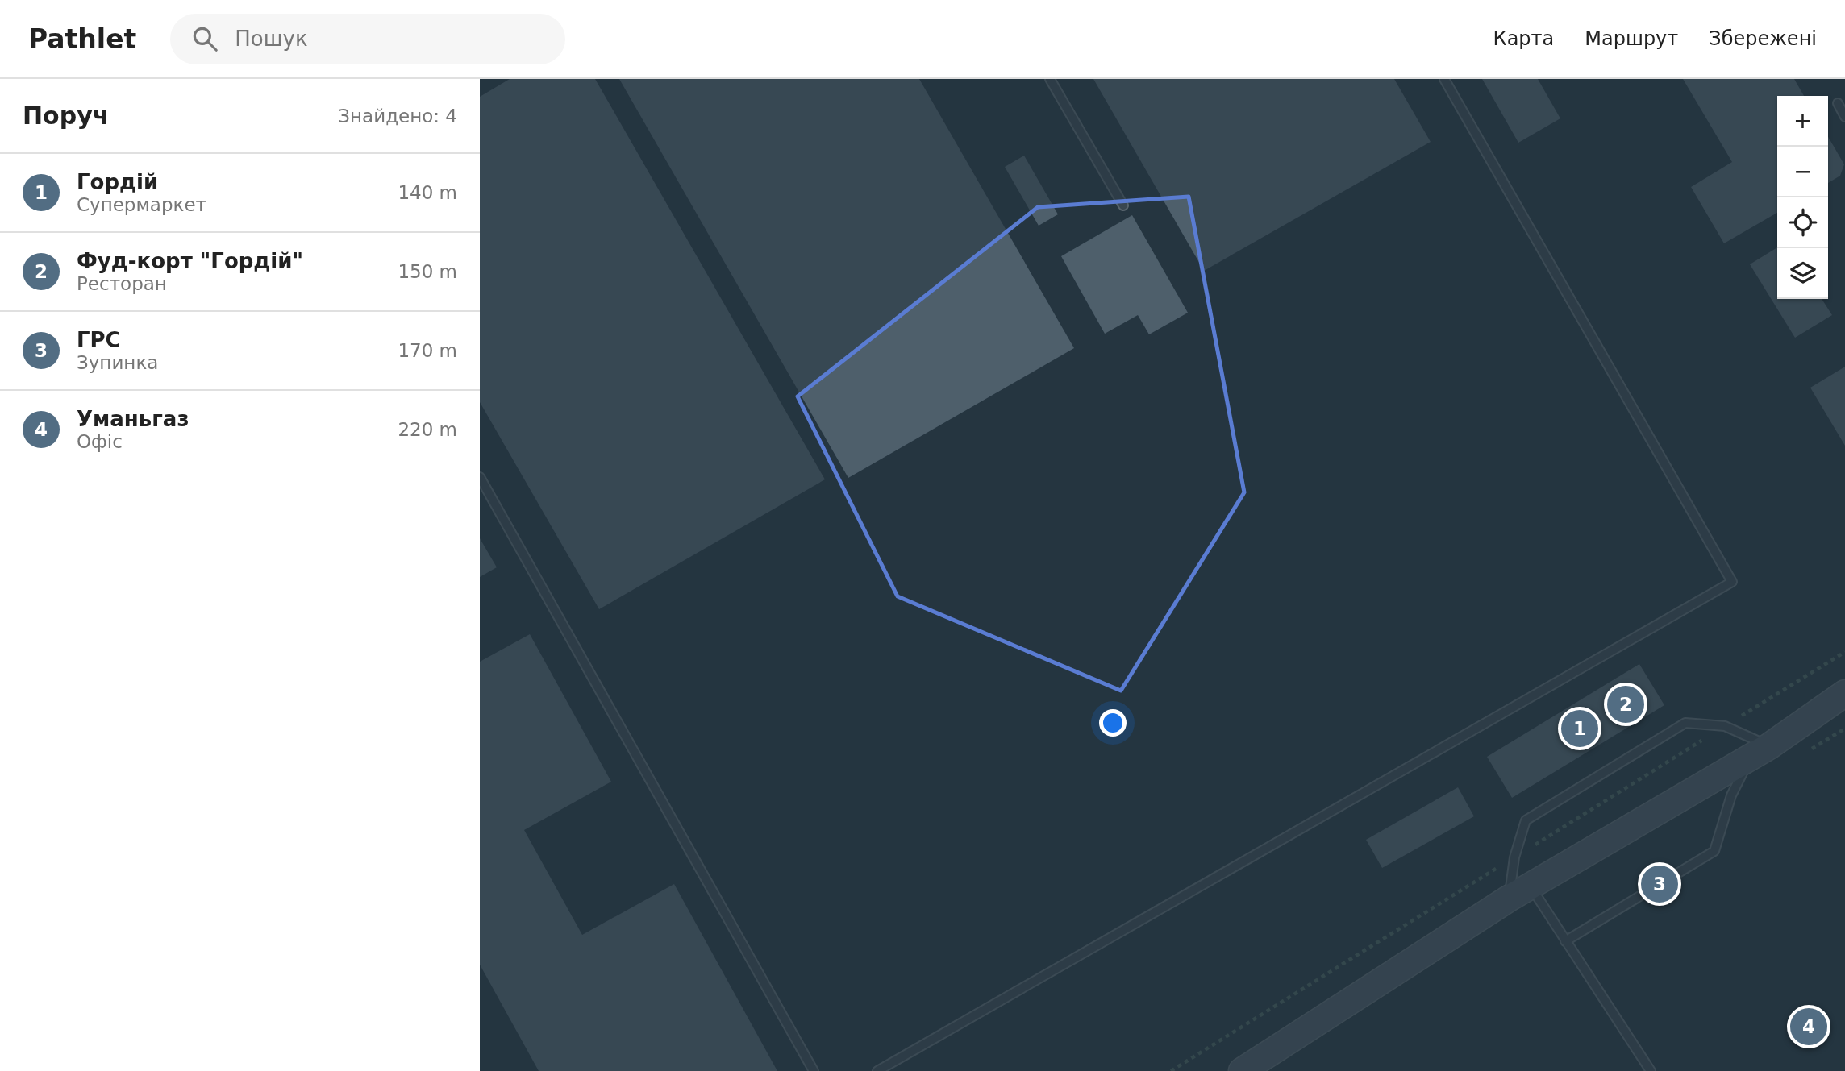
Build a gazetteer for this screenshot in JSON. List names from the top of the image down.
{
  "page": {
    "header": "Pathlet",
    "search": "Пошук",
    "nav": ["Карта", "Маршрут", "Збережені"],
    "heading": ["Поруч", "Знайдено: 4"],
    "map_buttons": ["+", "−"],
    "list": [
      {
        "mark": "1",
        "name": "Гордій",
        "note": "Супермаркет",
        "value": "140 m"
      },
      {
        "mark": "2",
        "name": "Фуд-корт \"Гордій\"",
        "note": "Ресторан",
        "value": "150 m"
      },
      {
        "mark": "3",
        "name": "ГРС",
        "note": "Зупинка",
        "value": "170 m"
      },
      {
        "mark": "4",
        "name": "Уманьгаз",
        "note": "Офіс",
        "value": "220 m"
      }
    ],
    "pins": [
      "2",
      "1",
      "3",
      "4"
    ]
  }
}
